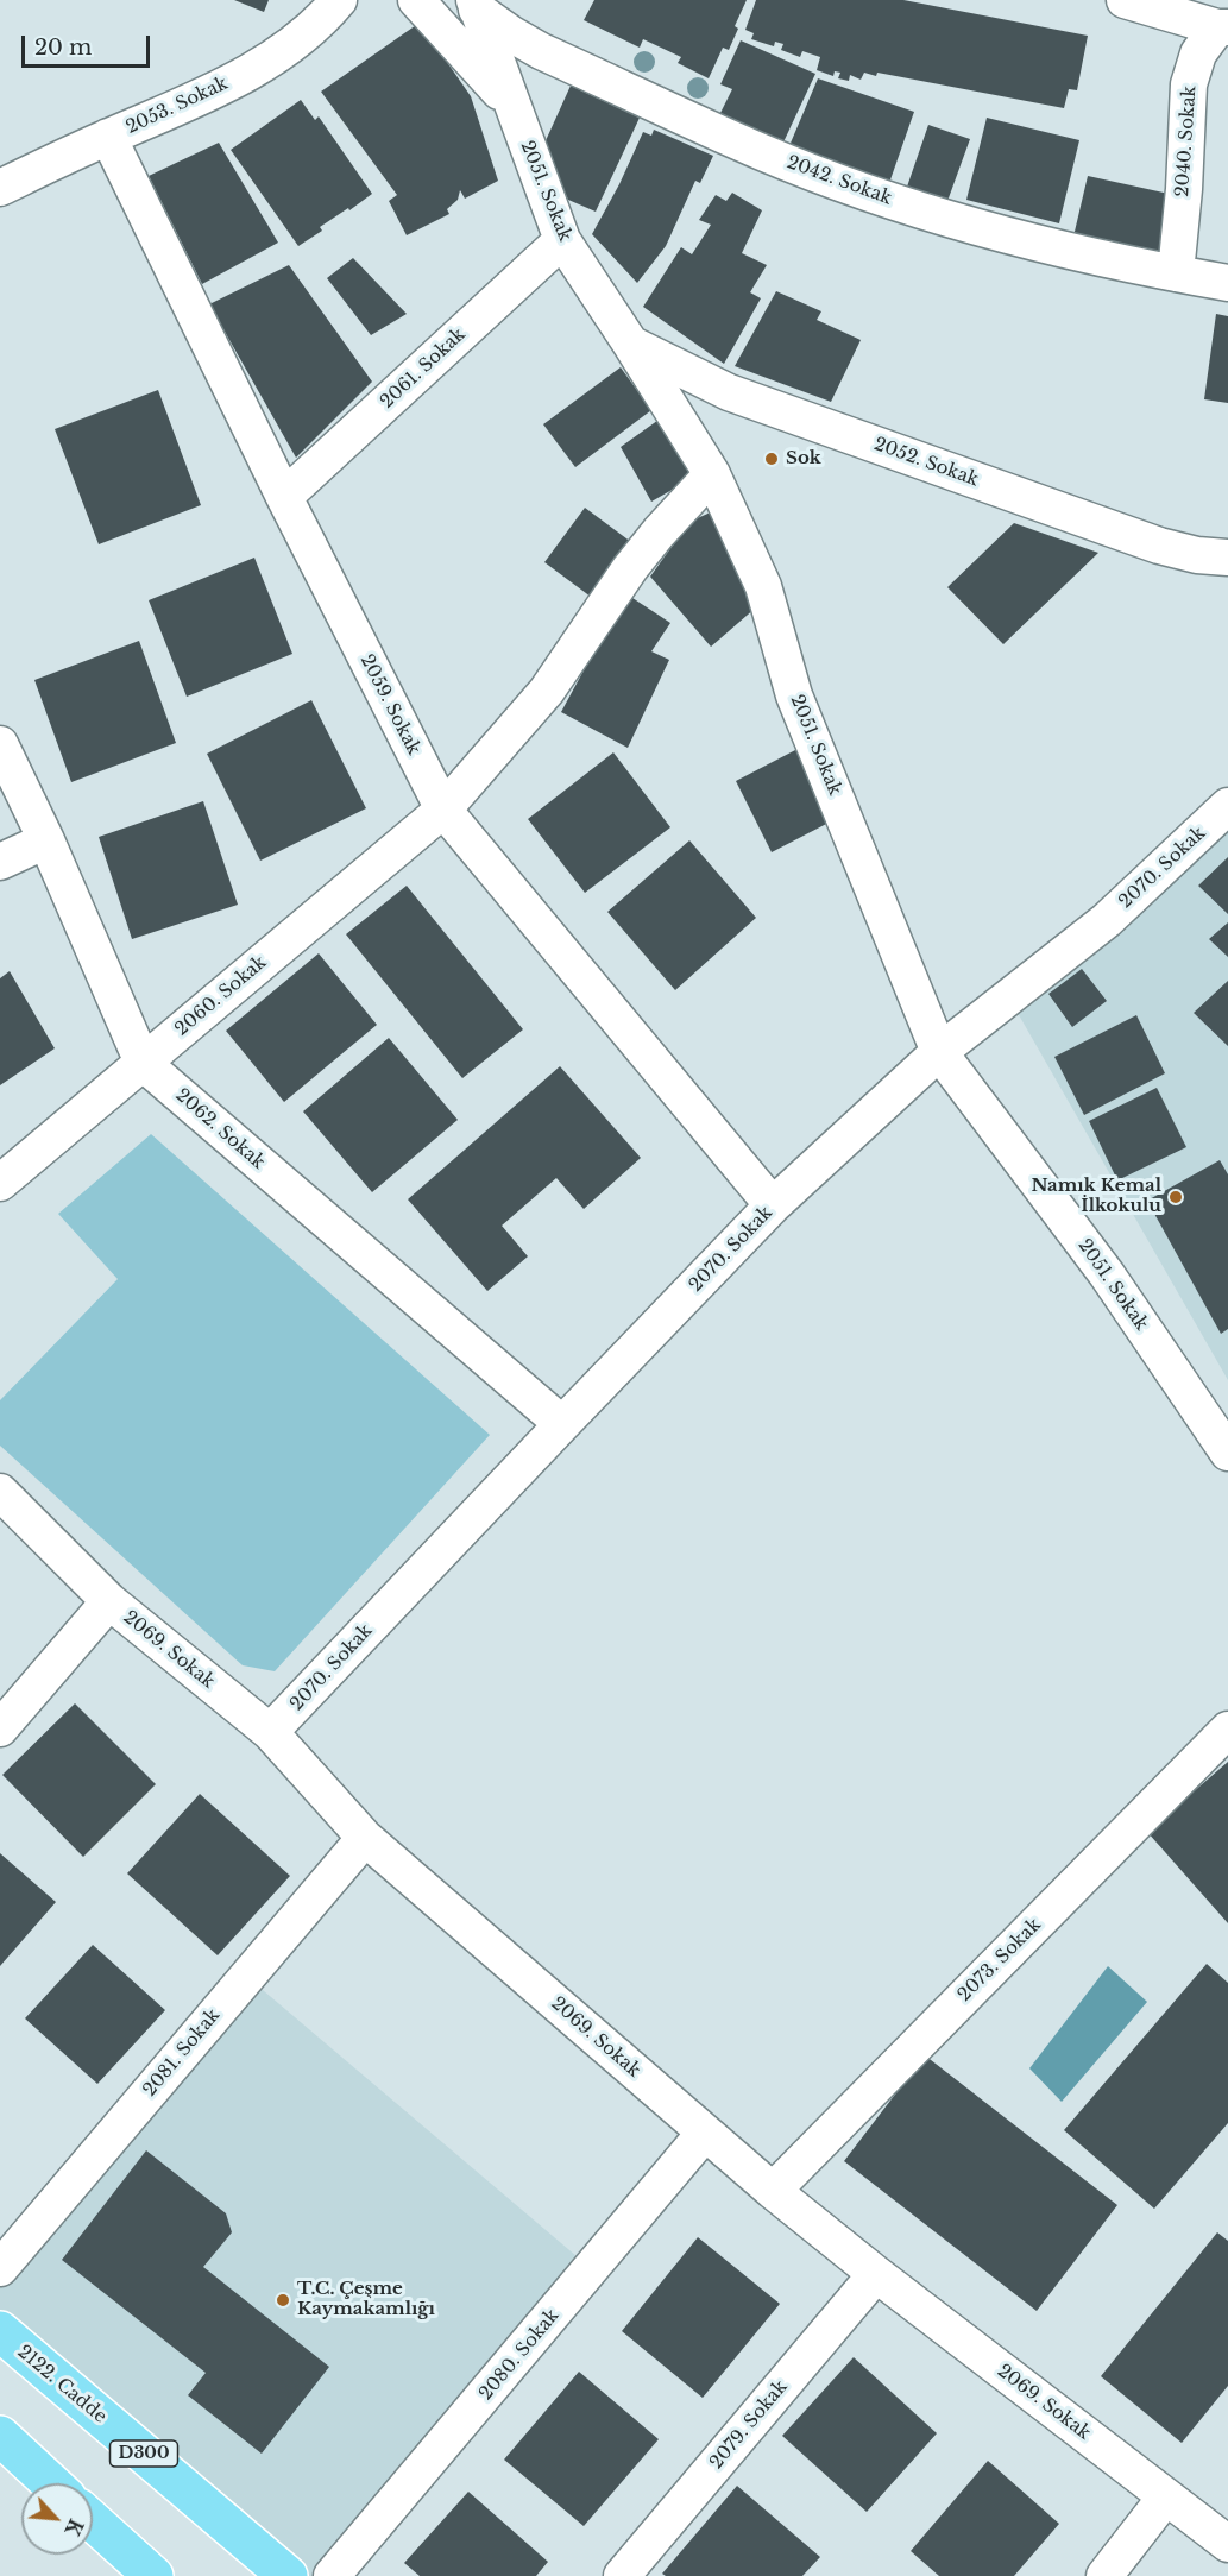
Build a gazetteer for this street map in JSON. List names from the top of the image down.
{
  "streets": {
    "highway": ["2122. Cadde", "D300"],
    "street": [
      "2053. Sokak",
      "2040. Sokak",
      "2042. Sokak",
      "2051. Sokak",
      "2061. Sokak",
      "2052. Sokak",
      "2059. Sokak",
      "2070. Sokak",
      "2060. Sokak",
      "2062. Sokak",
      "2069. Sokak",
      "2073. Sokak",
      "2081. Sokak",
      "2080. Sokak",
      "2079. Sokak"
    ]
  },
  "crossings": [
    ["2053. Sokak", "2059. Sokak"],
    ["2040. Sokak", "2042. Sokak"],
    ["2042. Sokak", "2051. Sokak"],
    ["2051. Sokak", "2061. Sokak"],
    ["2051. Sokak", "2052. Sokak"],
    ["2051. Sokak", "2070. Sokak"],
    ["2051. Sokak", "2060. Sokak"],
    ["2061. Sokak", "2059. Sokak"],
    ["2059. Sokak", "2070. Sokak"],
    ["2059. Sokak", "2060. Sokak"],
    ["2070. Sokak", "2062. Sokak"],
    ["2070. Sokak", "2069. Sokak"],
    ["2060. Sokak", "2062. Sokak"],
    ["2069. Sokak", "2073. Sokak"],
    ["2069. Sokak", "2081. Sokak"],
    ["2069. Sokak", "2080. Sokak"],
    ["2069. Sokak", "2079. Sokak"]
  ],
  "places": ["Sok", "Namık Kemal İlkokulu", "T.C. Çeşme Kaymakamlığı"],
  "scale_bar": "20 m",
  "north": "bottom right"
}
